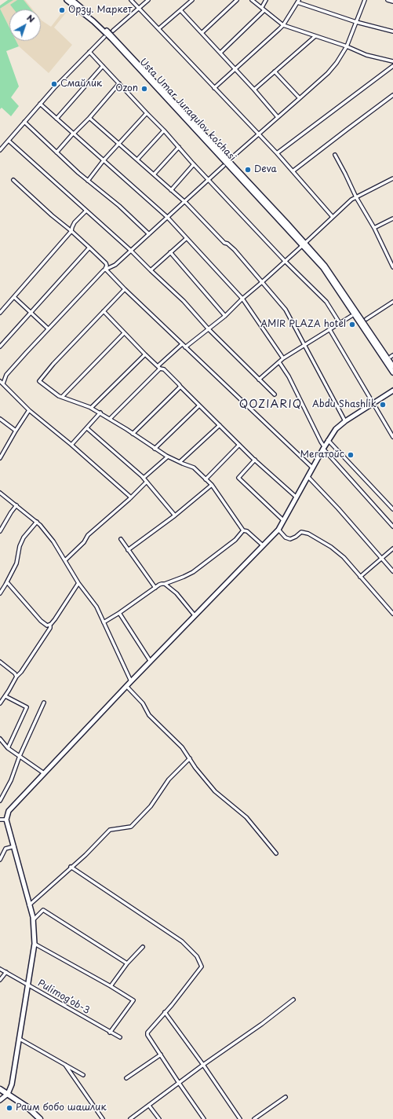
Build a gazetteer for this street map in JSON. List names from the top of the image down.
{
  "streets": {
    "main road": ["Usta Umar Juraqulov ko'chasi"],
    "street": ["Pulimog’ob-3"]
  },
  "districts": ["QOZIARIQ"],
  "places": [
    "Орзу. Маркет",
    "Смайлик",
    "Ozon",
    "Deva",
    "AMIR PLAZA hotel",
    "Abdu Shashlik",
    "Мегатойс",
    "Раим бобо шашлик"
  ],
  "north": "top right"
}
